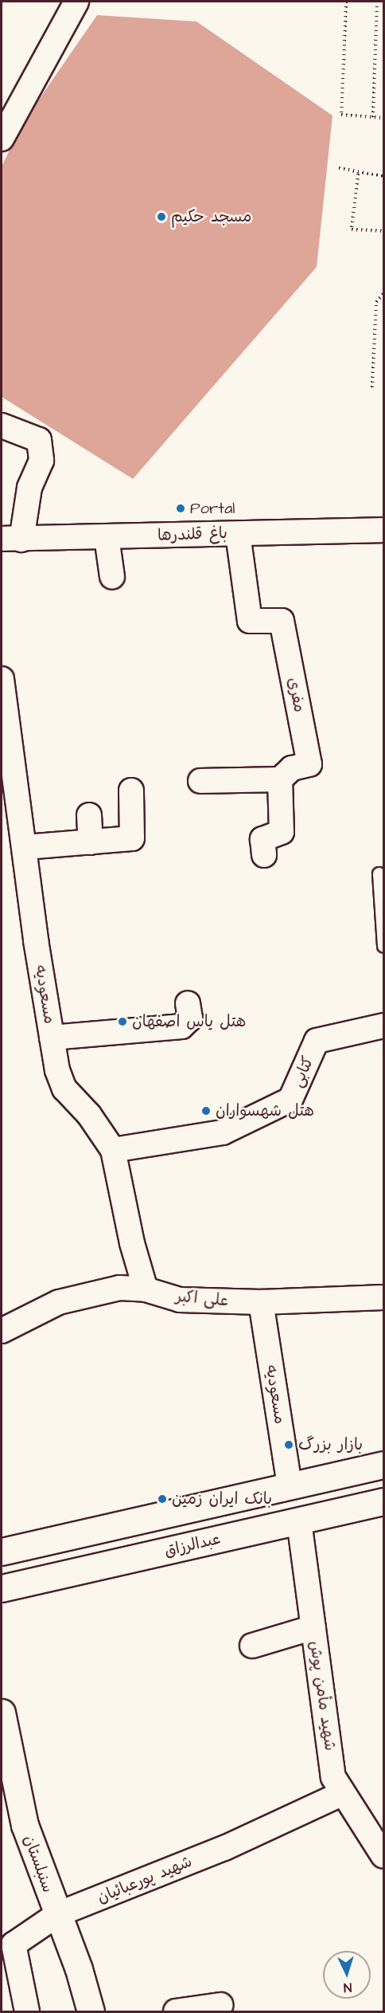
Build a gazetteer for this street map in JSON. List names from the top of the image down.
{
  "streets": {
    "main road": ["عبدالرزاق", "سنبلستان"],
    "street": [
      "باغ قلندرها",
      "مفری",
      "مسعودیه",
      "کتابی",
      "علی اکبر",
      "شهید مأمن پوش",
      "شهید پورعبائیان"
    ]
  },
  "crossings": [
    ["باغ قلندرها", "مفری"],
    ["مسعودیه", "کتابی"],
    ["مسعودیه", "علی اکبر"],
    ["عبدالرزاق", "شهید مأمن پوش"],
    ["شهید مأمن پوش", "شهید پورعبائیان"],
    ["سنبلستان", "شهید پورعبائیان"]
  ],
  "places": [
    "مسجد حکیم",
    "Portal",
    "هتل یاس اصفهان",
    "هتل شهسواران",
    "بازار بزرگ",
    "بانک ایران زمین"
  ],
  "north": "bottom"
}
